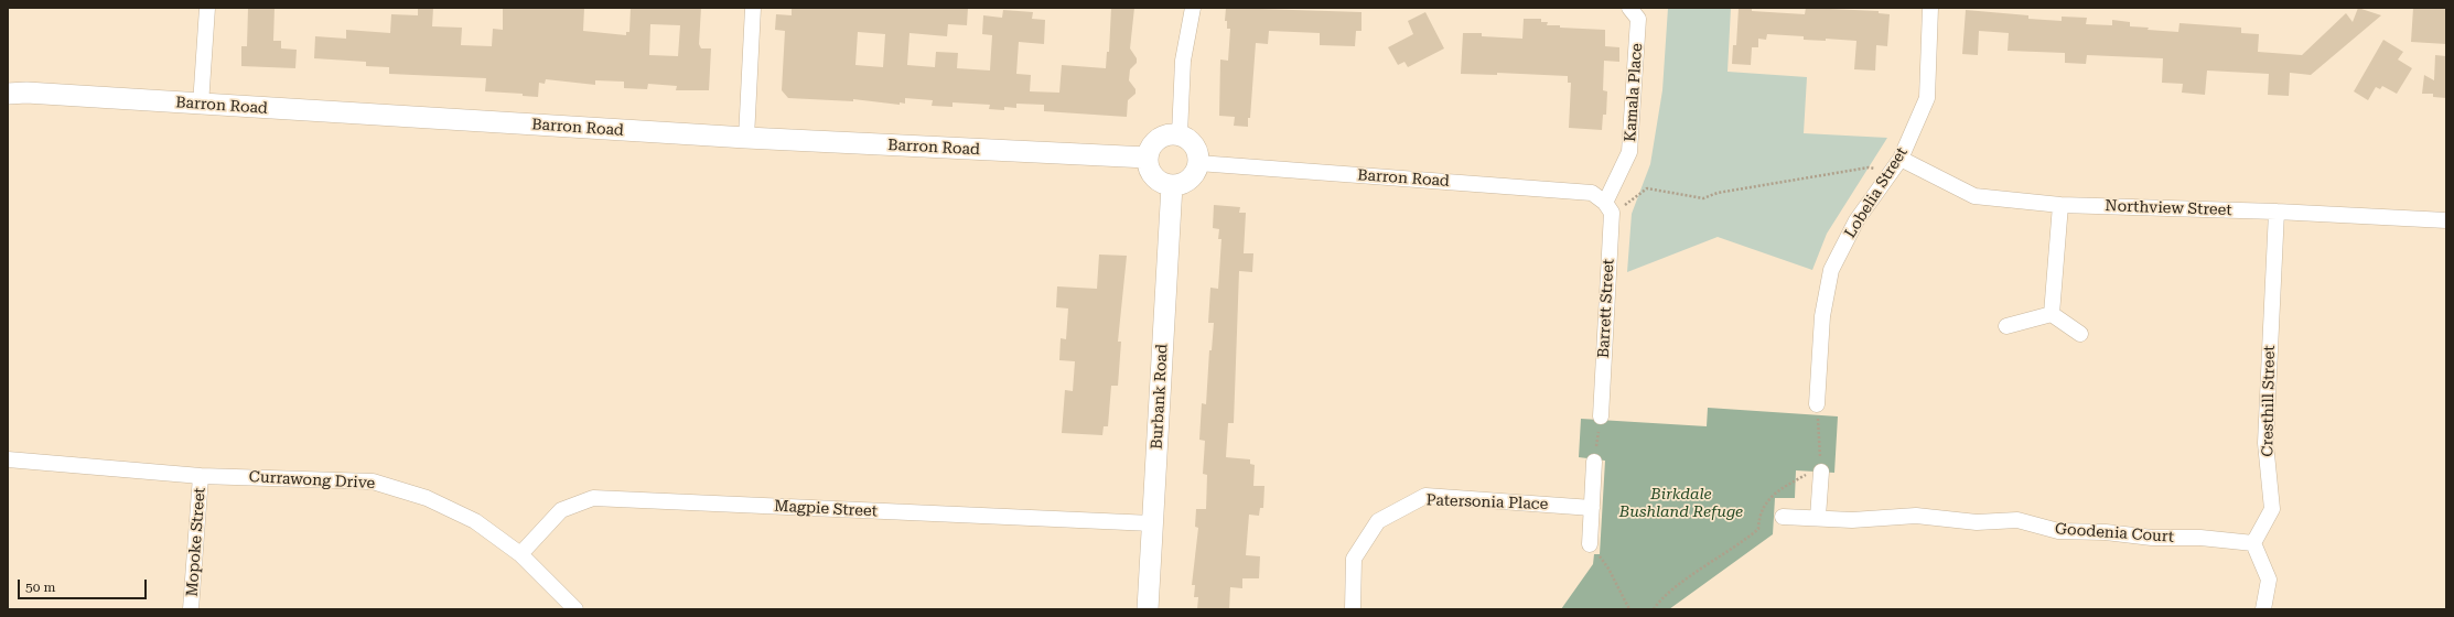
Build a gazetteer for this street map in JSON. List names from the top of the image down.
{
  "streets": {
    "street": [
      "Kamala Place",
      "Barron Road",
      "Lobelia Street",
      "Northview Street",
      "Barrett Street",
      "Burbank Road",
      "Cresthill Street",
      "Currawong Drive",
      "Patersonia Place",
      "Magpie Street",
      "Goodenia Court",
      "Mopoke Street"
    ]
  },
  "crossings": [
    ["Kamala Place", "Barron Road"],
    ["Kamala Place", "Barrett Street"],
    ["Barron Road", "Barrett Street"],
    ["Barron Road", "Burbank Road"],
    ["Lobelia Street", "Northview Street"],
    ["Northview Street", "Cresthill Street"],
    ["Burbank Road", "Magpie Street"],
    ["Cresthill Street", "Goodenia Court"],
    ["Currawong Drive", "Magpie Street"],
    ["Currawong Drive", "Mopoke Street"]
  ],
  "parks": ["Birkdale Bushland Refuge"],
  "scale_bar": "50 m"
}
